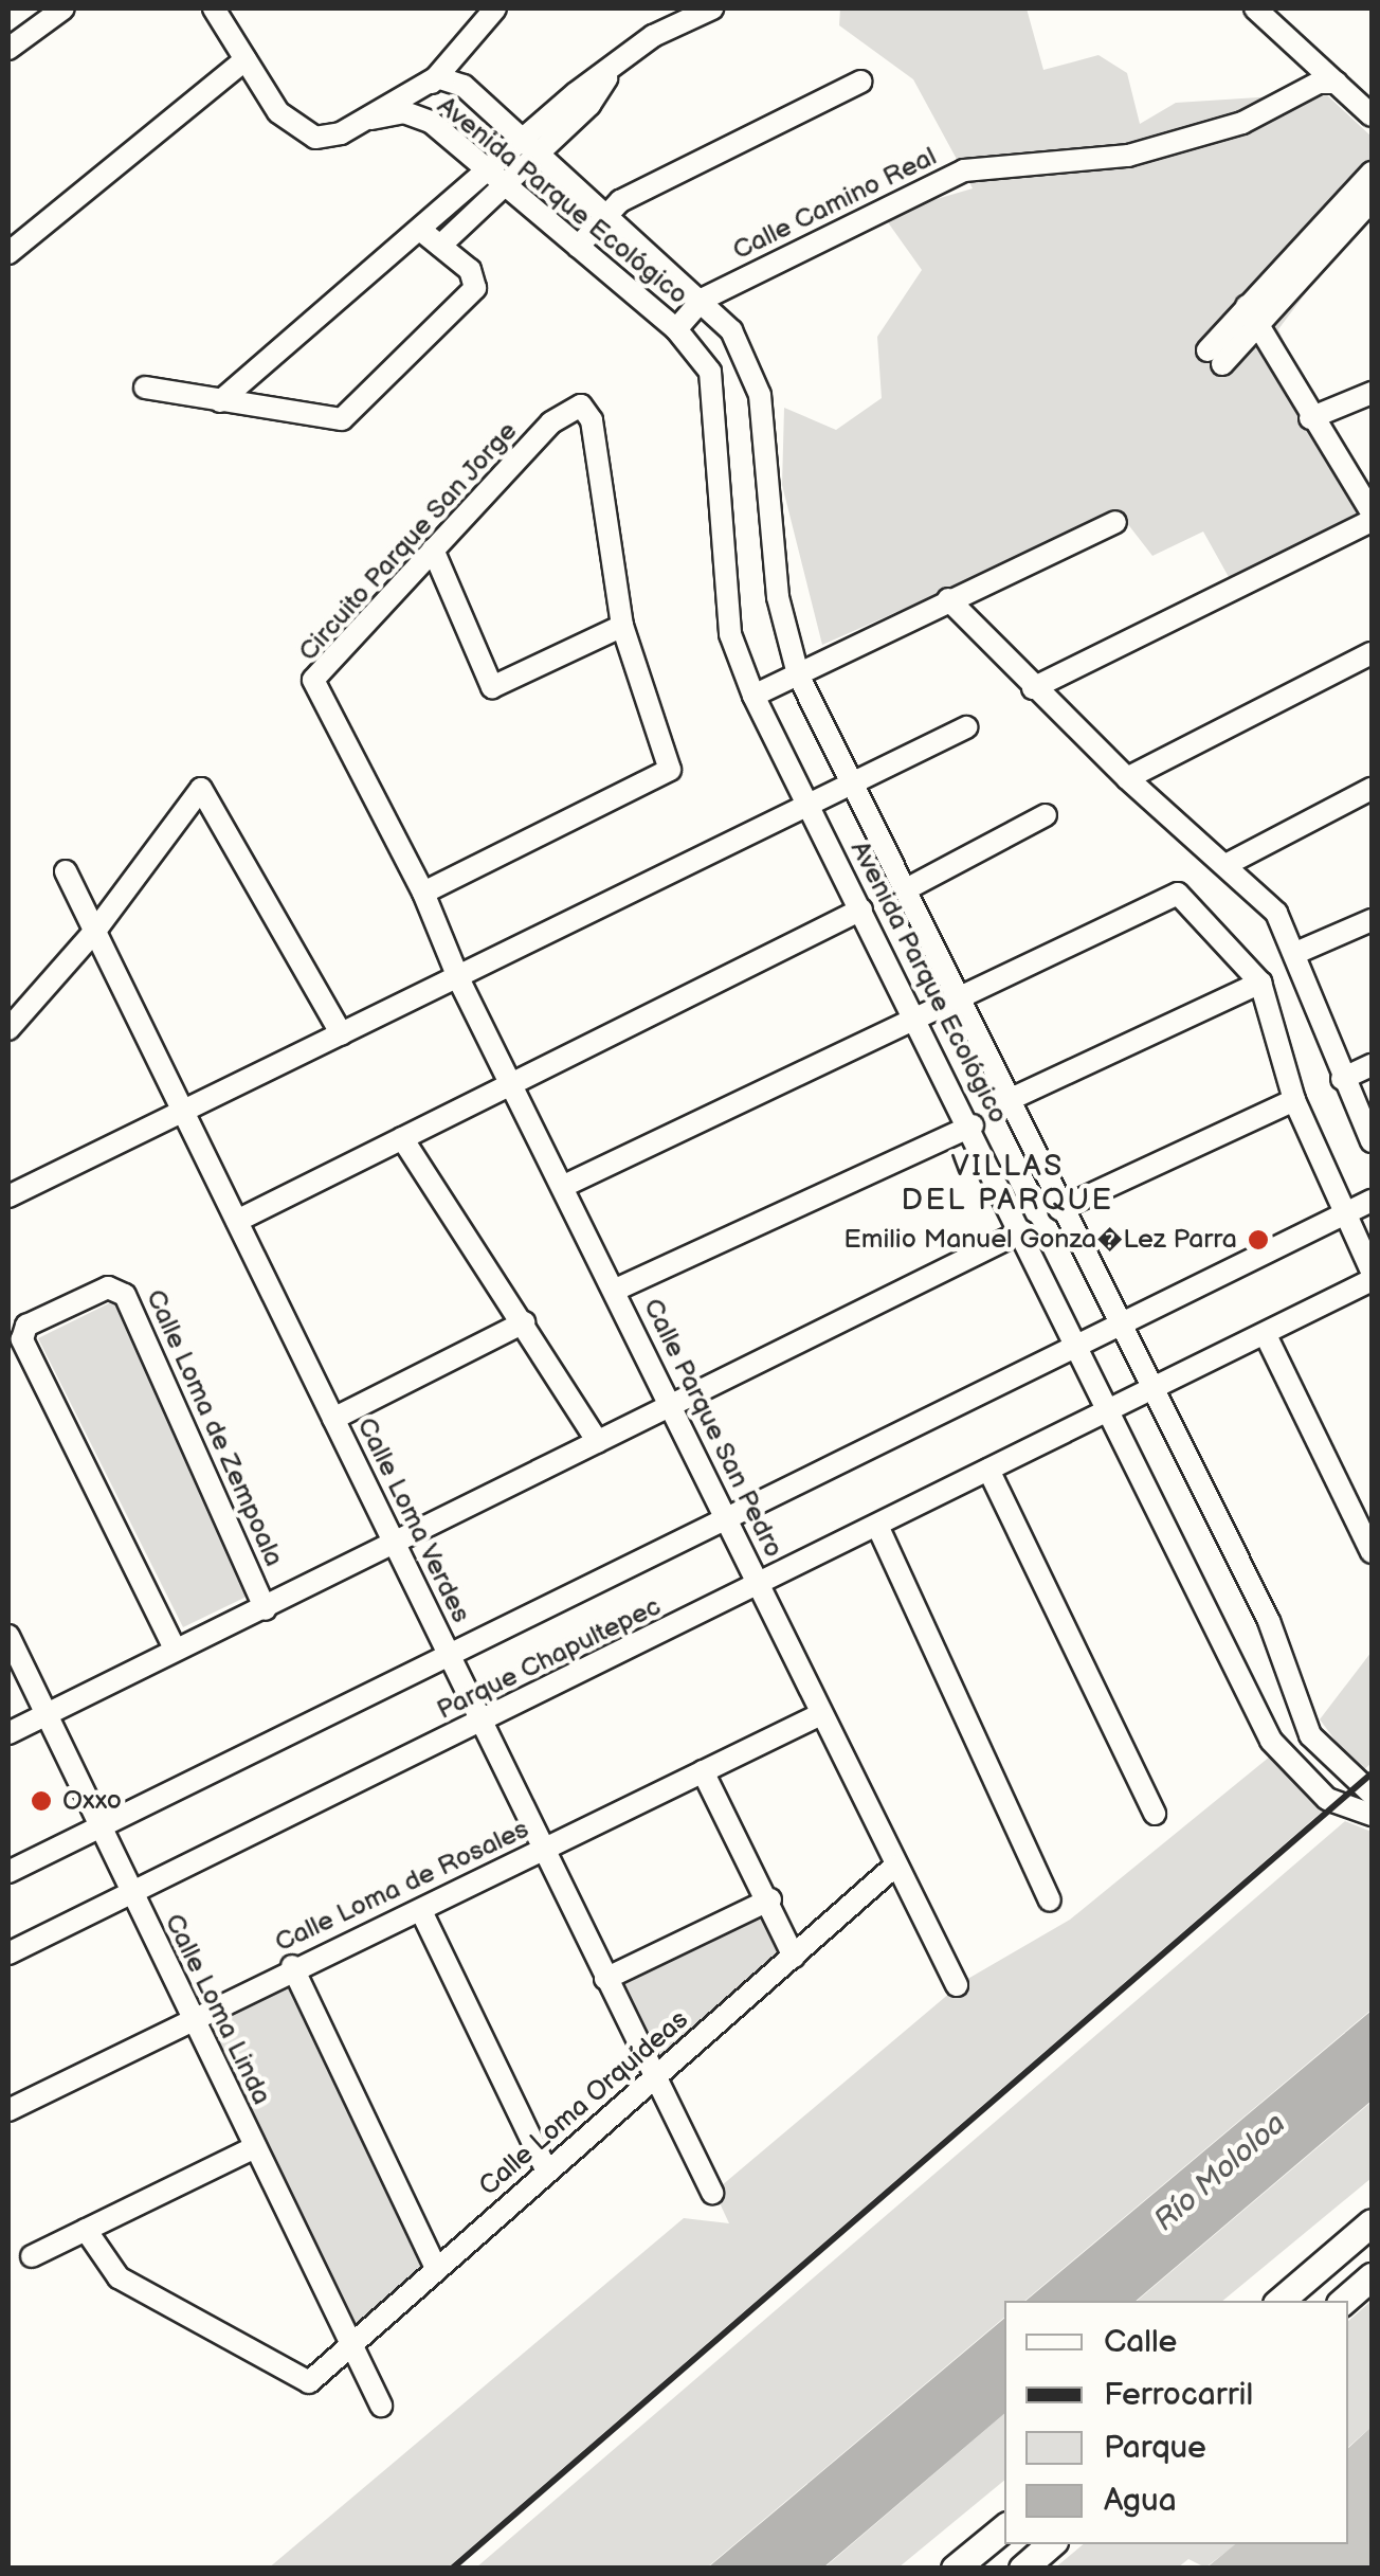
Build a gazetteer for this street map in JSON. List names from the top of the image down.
{
  "streets": {
    "street": [
      "Avenida Parque Ecológico",
      "Calle Camino Real",
      "Circuito Parque San Jorge",
      "Calle Loma de Zempoala",
      "Calle Parque San Pedro",
      "Calle Loma Verdes",
      "Parque Chapultepec",
      "Calle Loma de Rosales",
      "Calle Loma Linda",
      "Calle Loma Orquídeas"
    ]
  },
  "crossings": [
    ["Avenida Parque Ecológico", "Calle Camino Real"],
    ["Avenida Parque Ecológico", "Parque Chapultepec"],
    ["Circuito Parque San Jorge", "Calle Parque San Pedro"],
    ["Calle Parque San Pedro", "Parque Chapultepec"],
    ["Calle Parque San Pedro", "Calle Loma de Rosales"],
    ["Calle Parque San Pedro", "Calle Loma Orquídeas"],
    ["Calle Loma Verdes", "Parque Chapultepec"],
    ["Calle Loma Verdes", "Calle Loma de Rosales"],
    ["Calle Loma Verdes", "Calle Loma Orquídeas"],
    ["Parque Chapultepec", "Calle Loma Linda"],
    ["Calle Loma de Rosales", "Calle Loma Linda"],
    ["Calle Loma Linda", "Calle Loma Orquídeas"]
  ],
  "districts": ["VILLAS DEL PARQUE"],
  "water": ["Río Mololoa"],
  "places": ["Emilio Manuel Gonza�Lez Parra", "Oxxo"],
  "legend": [
    "Calle",
    "Ferrocarril",
    "Parque",
    "Agua"
  ]
}
